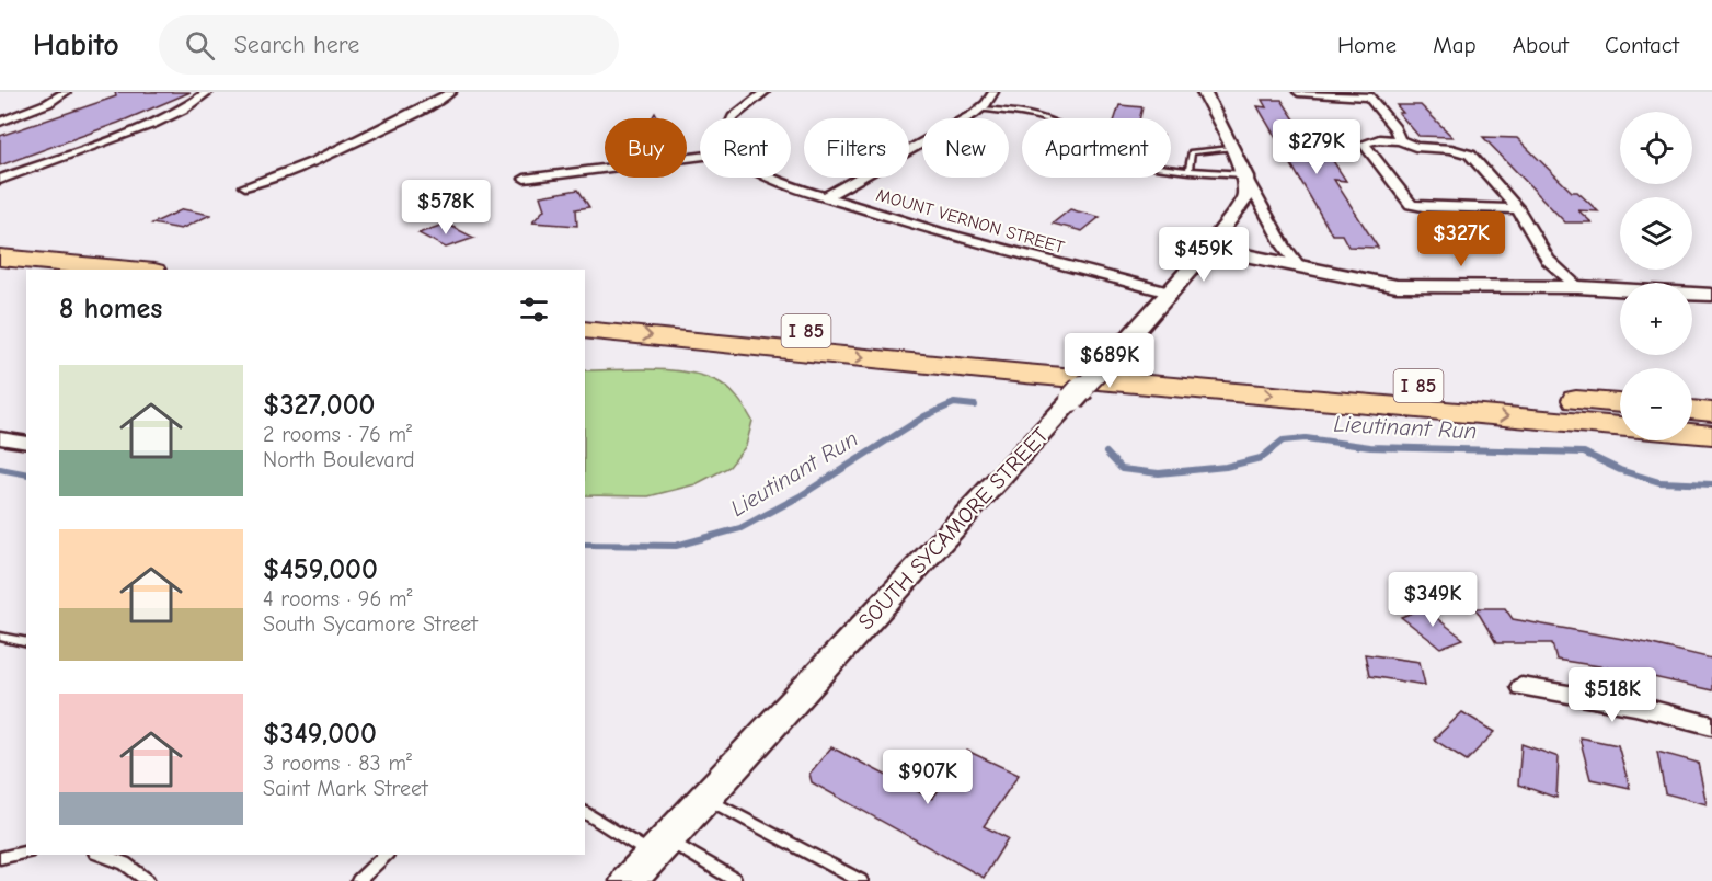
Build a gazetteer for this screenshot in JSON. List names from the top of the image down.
{
  "streets": {
    "highway": ["I 85"],
    "main road": ["SOUTH SYCAMORE STREET"],
    "street": ["MOUNT VERNON STREET"]
  },
  "crossings": [
    ["MOUNT VERNON STREET", "SOUTH SYCAMORE STREET"]
  ],
  "water": ["Lieutinant Run"],
  "page": {
    "header": "Habito",
    "search": "Search here",
    "nav": [
      "Home",
      "Map",
      "About",
      "Contact"
    ],
    "map_buttons": ["+", "−"],
    "chip": [
      "Buy",
      "Rent",
      "Filters",
      "New",
      "Apartment"
    ],
    "price": [
      "$279K",
      "$578K",
      "$327K",
      "$459K",
      "$689K",
      "$349K",
      "$518K",
      "$907K"
    ],
    "heading": "8 homes",
    "list": [
      {
        "name": "$327,000",
        "note": "2 rooms · 76 m² · North Boulevard"
      },
      {
        "name": "$459,000",
        "note": "4 rooms · 96 m² · South Sycamore Street"
      },
      {
        "name": "$349,000",
        "note": "3 rooms · 83 m² · Saint Mark Street"
      }
    ]
  }
}
